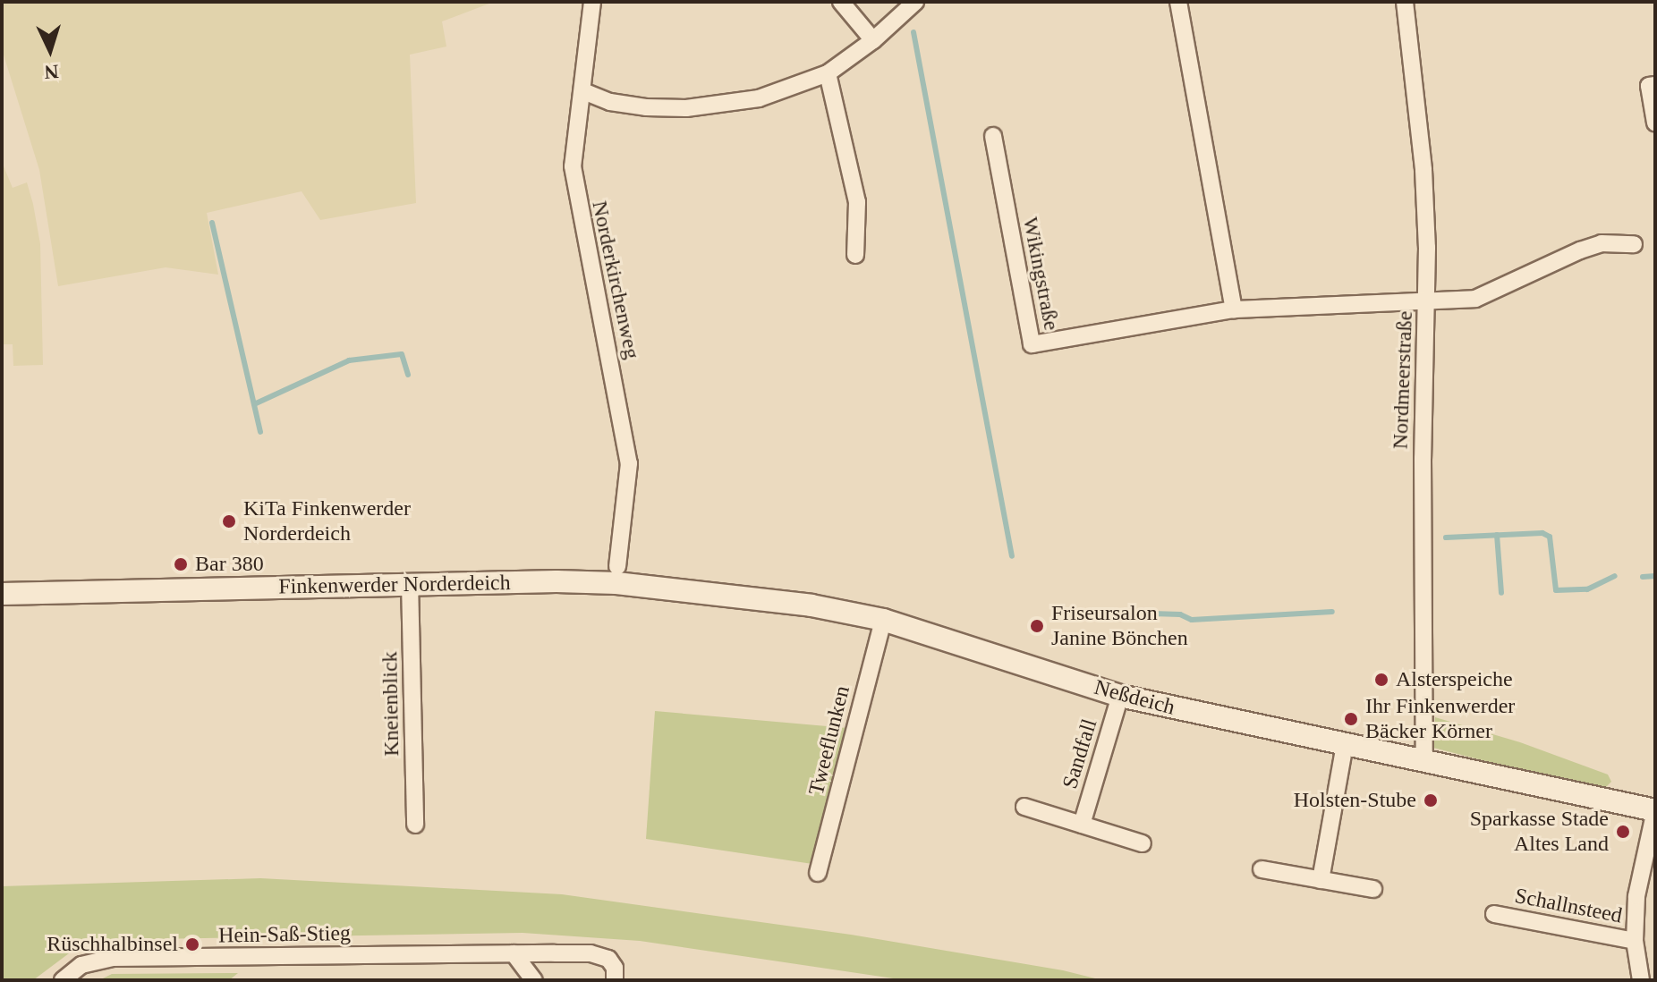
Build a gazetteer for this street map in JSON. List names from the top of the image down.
{
  "streets": {
    "street": [
      "Wikingstraße",
      "Norderkirchenweg",
      "Nordmeerstraße",
      "Finkenwerder Norderdeich",
      "Neßdeich",
      "Kneienblick",
      "Tweeflunken",
      "Sandfall",
      "Schallnsteed",
      "Hein-Saß-Stieg"
    ]
  },
  "crossings": [
    ["Wikingstraße", "Nordmeerstraße"],
    ["Norderkirchenweg", "Finkenwerder Norderdeich"],
    ["Norderkirchenweg", "Neßdeich"],
    ["Nordmeerstraße", "Neßdeich"],
    ["Finkenwerder Norderdeich", "Neßdeich"],
    ["Finkenwerder Norderdeich", "Kneienblick"],
    ["Neßdeich", "Tweeflunken"],
    ["Neßdeich", "Sandfall"]
  ],
  "places": [
    "KiTa Finkenwerder Norderdeich",
    "Bar 380",
    "Friseursalon Janine Bönchen",
    "Alsterspeiche",
    "Ihr Finkenwerder Bäcker Körner",
    "Holsten-Stube",
    "Sparkasse Stade Altes Land",
    "Rüschhalbinsel"
  ],
  "north": "bottom"
}
